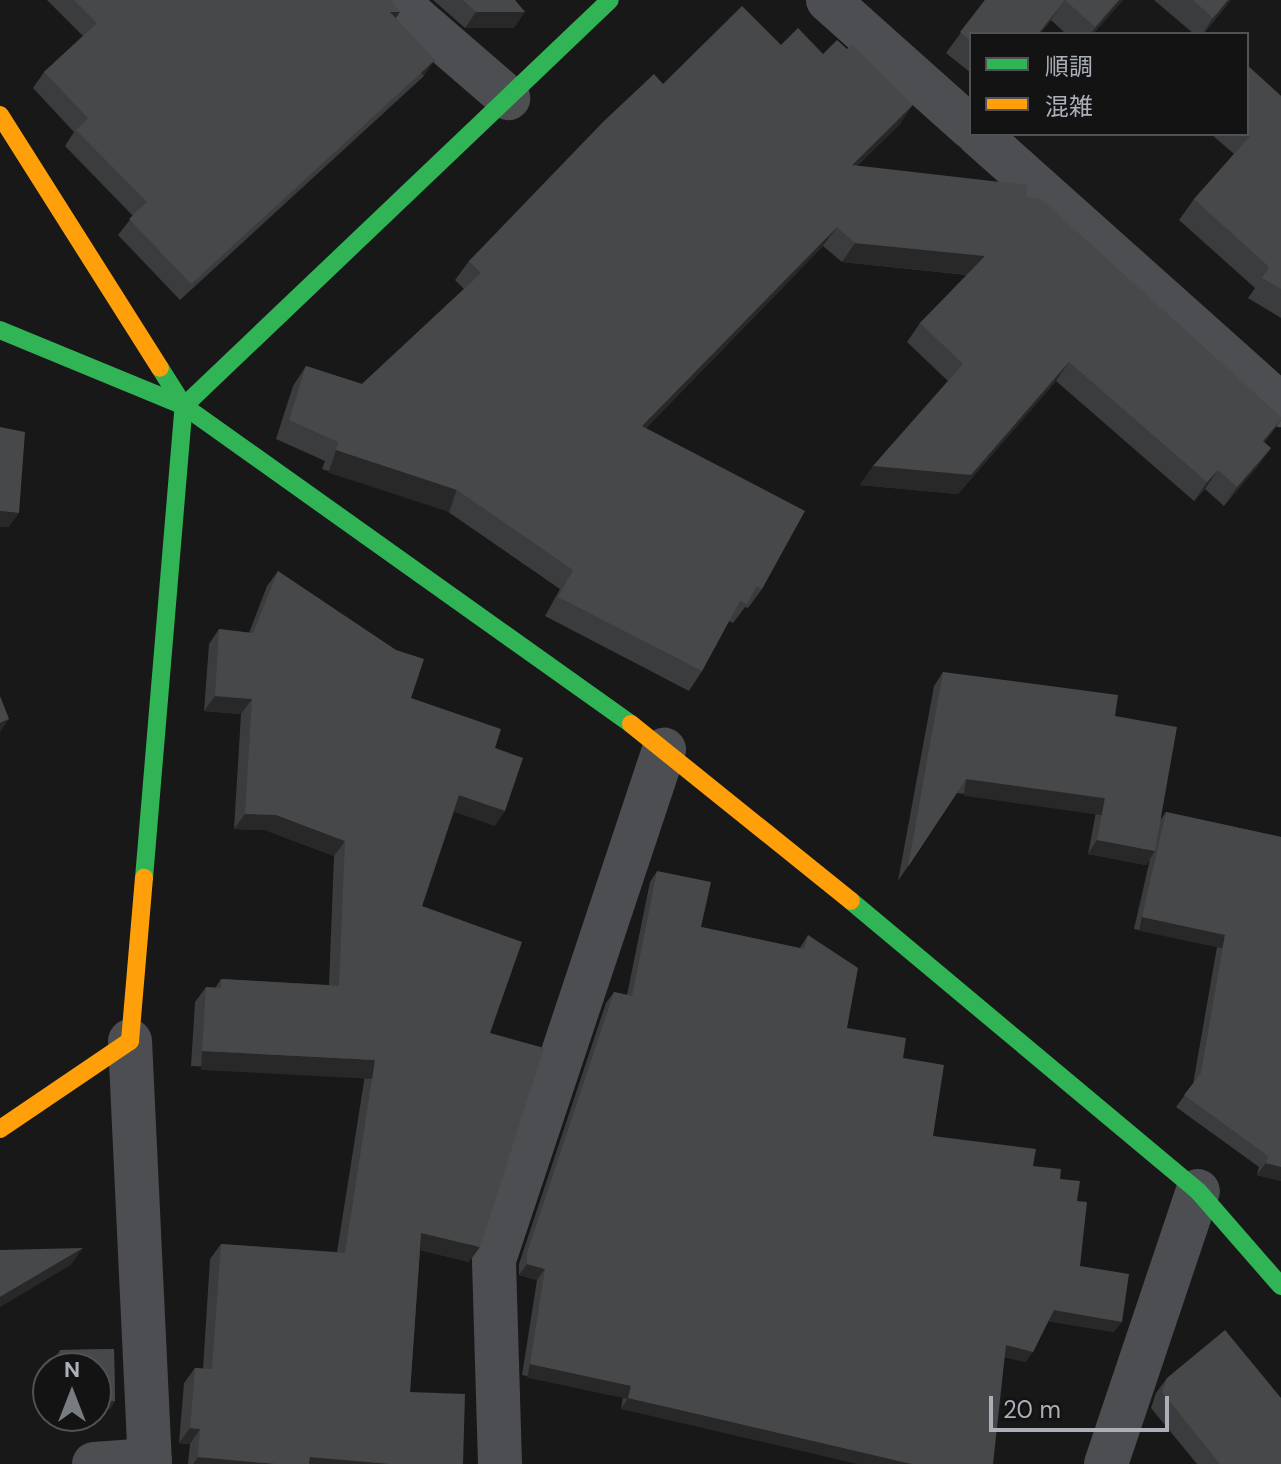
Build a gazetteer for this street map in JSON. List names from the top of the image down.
{
  "legend": ["順調", "混雑"],
  "scale_bar": "20 m",
  "north": "top"
}
